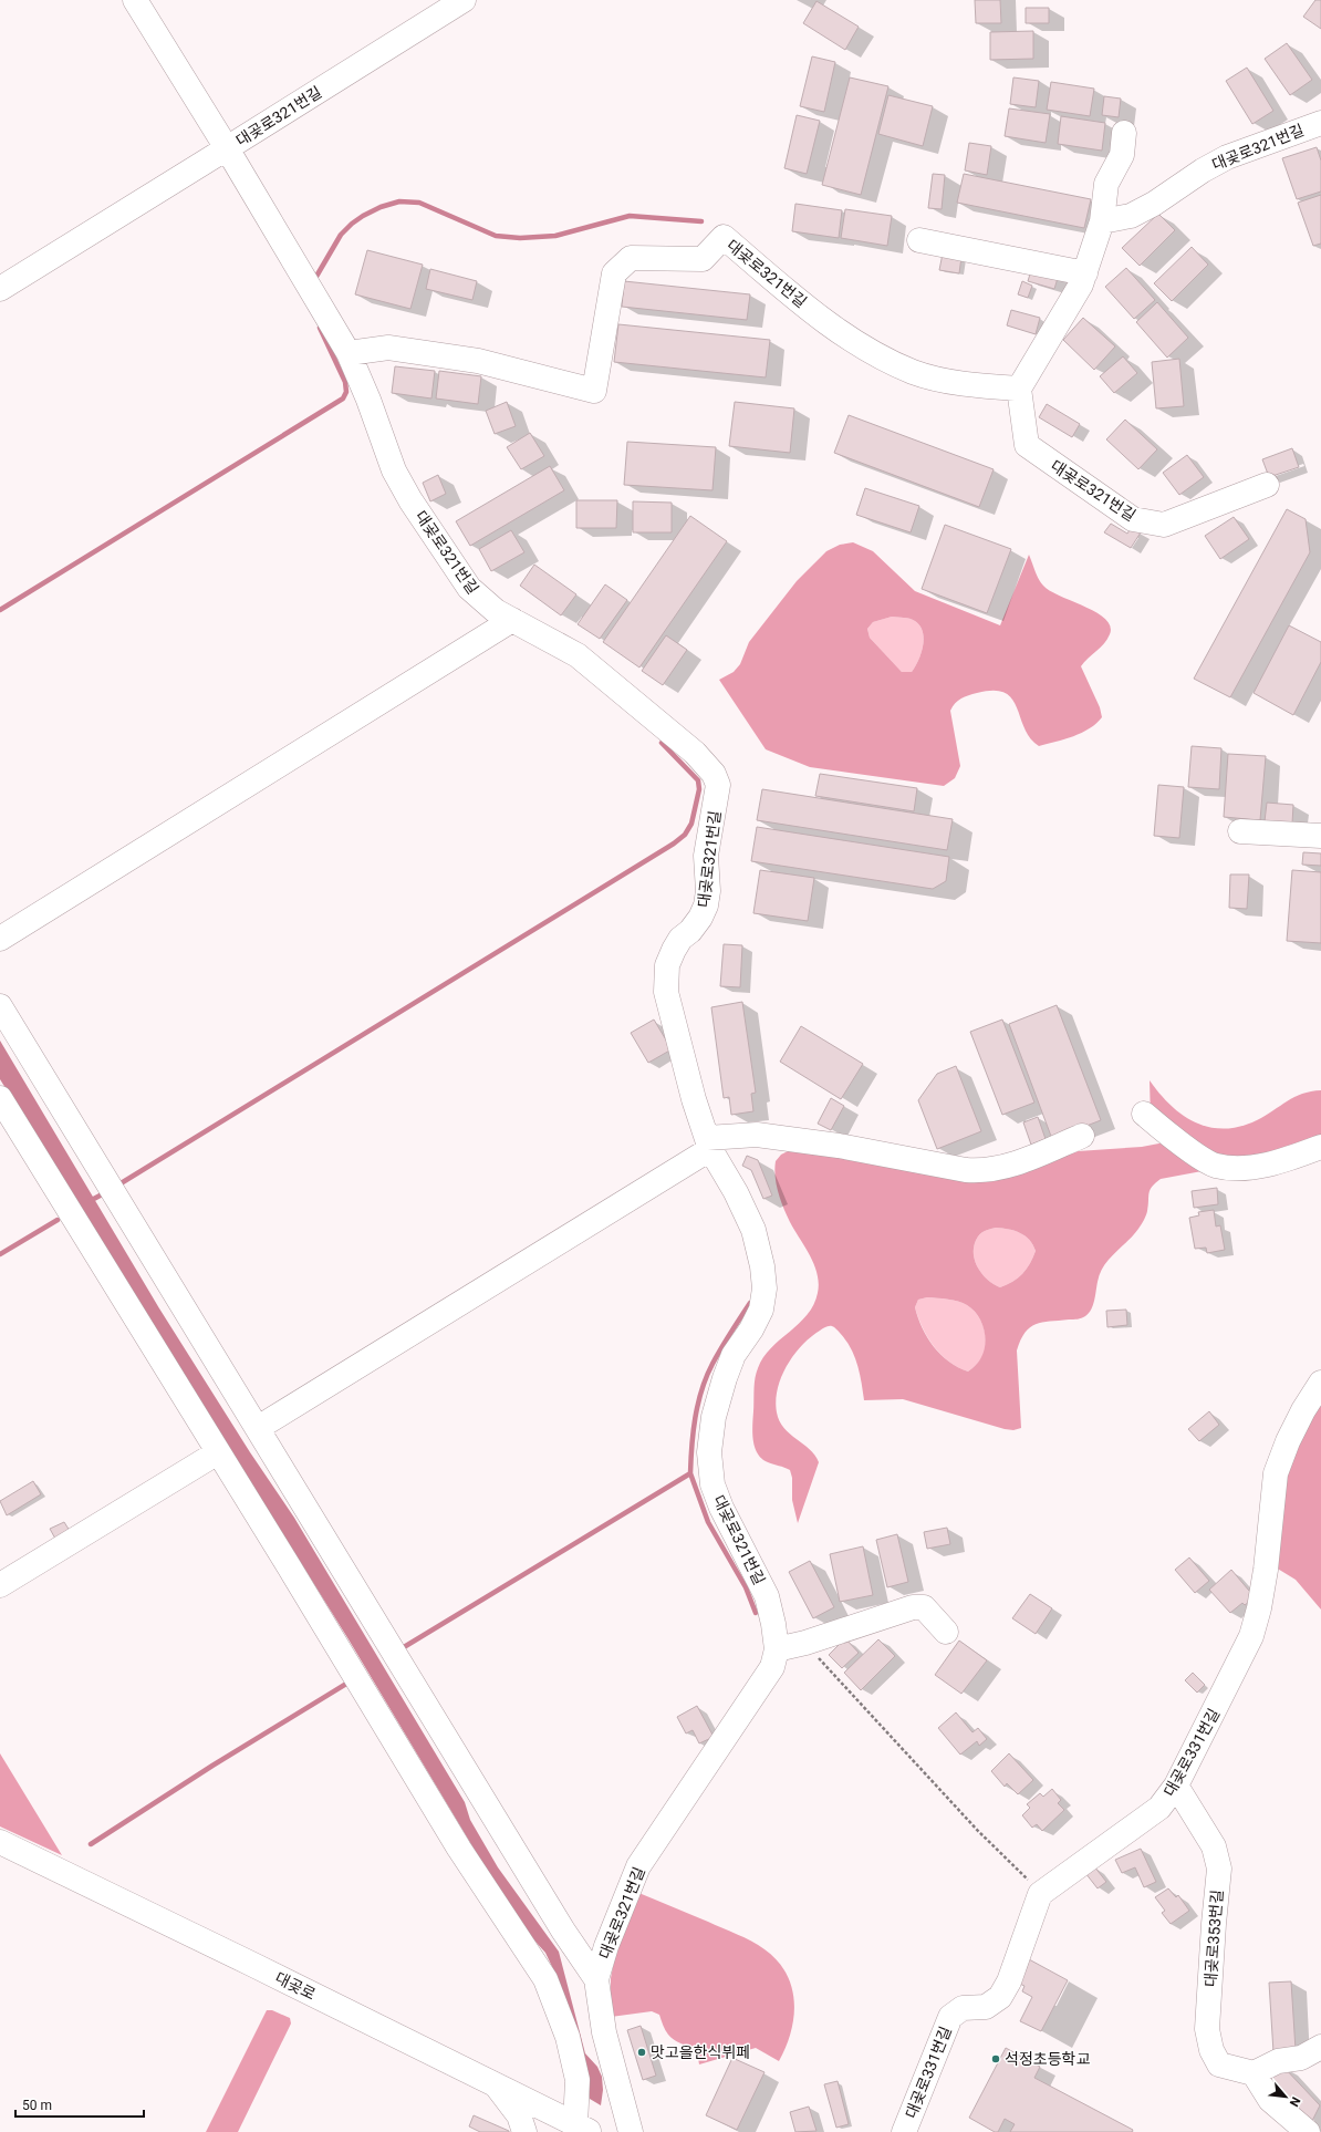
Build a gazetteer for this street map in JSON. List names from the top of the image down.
{
  "streets": {
    "street": [
      "대곶로321번길",
      "대곶로331번길",
      "대곶로353번길",
      "대곶로"
    ]
  },
  "crossings": [
    ["대곶로331번길", "대곶로353번길"]
  ],
  "places": ["맛고을한식뷔페", "석정초등학교"],
  "scale_bar": "50 m",
  "north": "bottom right"
}
